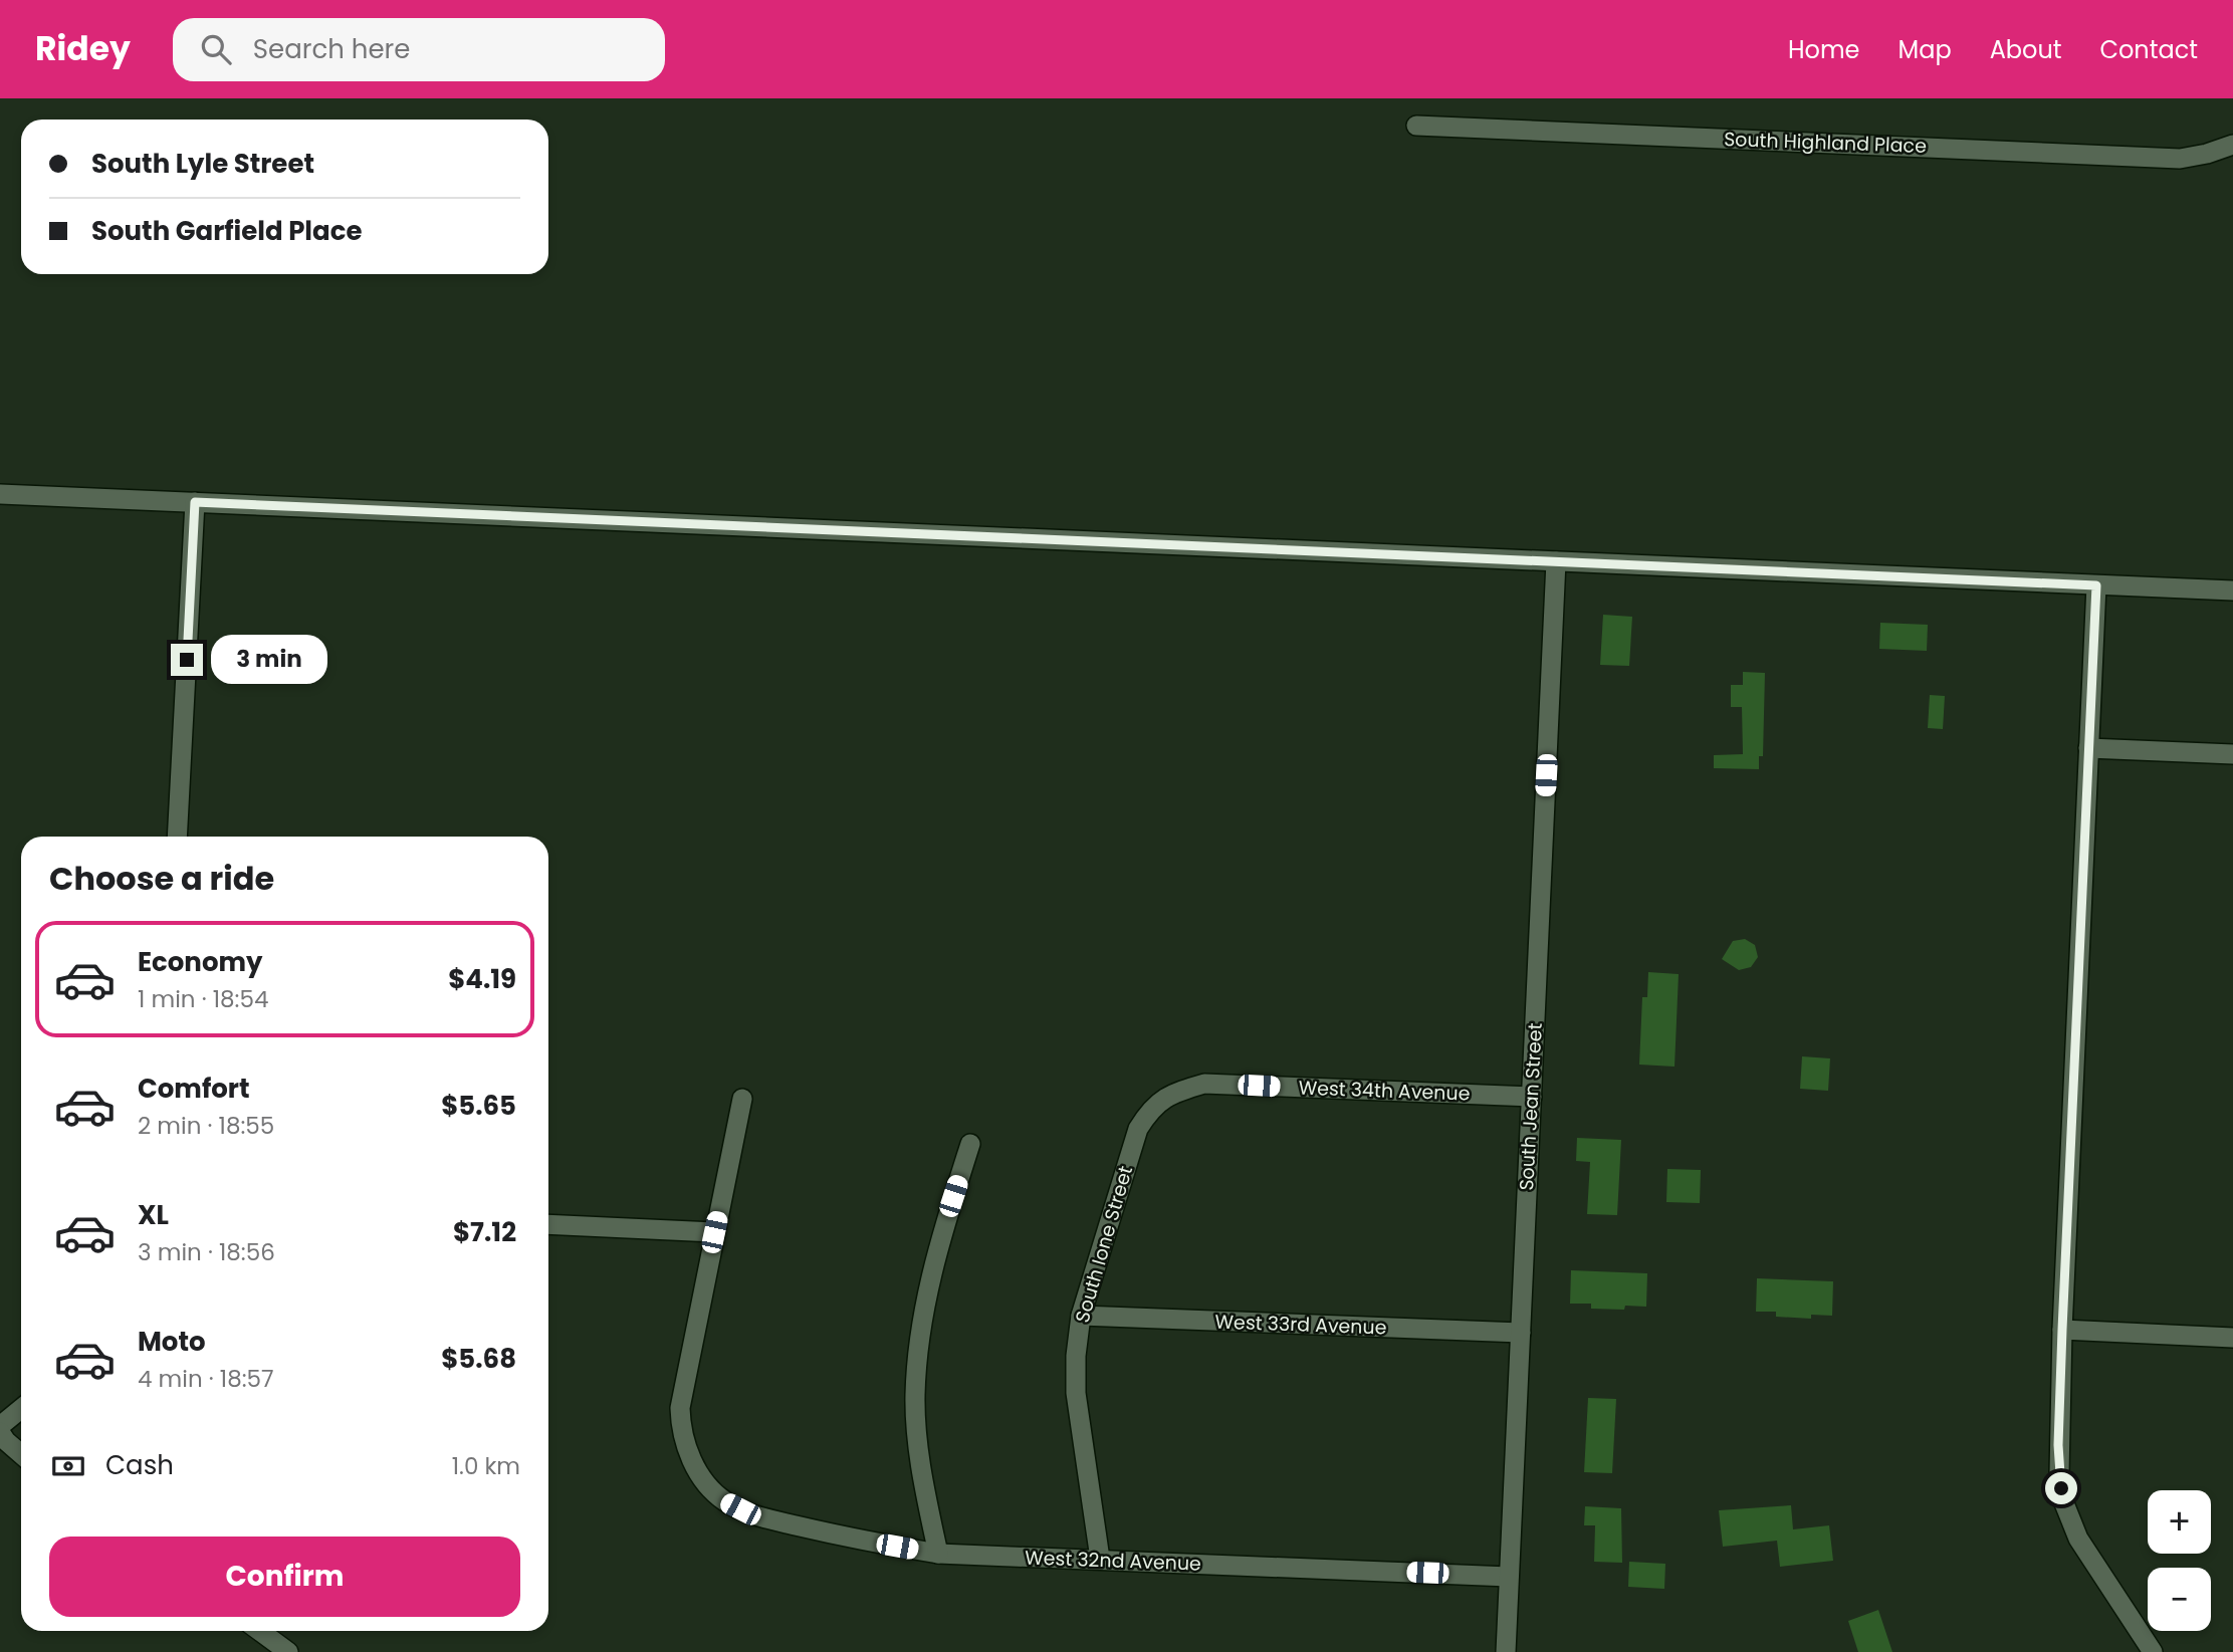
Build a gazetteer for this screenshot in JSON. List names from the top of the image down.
{
  "streets": {
    "street": [
      "South Highland Place",
      "West 34th Avenue",
      "South Jean Street",
      "South Ione Street",
      "West 33rd Avenue",
      "West 32nd Avenue"
    ]
  },
  "crossings": [
    ["West 34th Avenue", "South Jean Street"],
    ["West 34th Avenue", "South Ione Street"],
    ["South Jean Street", "West 33rd Avenue"],
    ["South Jean Street", "West 32nd Avenue"],
    ["South Ione Street", "West 33rd Avenue"],
    ["South Ione Street", "West 32nd Avenue"]
  ],
  "page": {
    "header": "Ridey",
    "search": "Search here",
    "nav": [
      "Home",
      "Map",
      "About",
      "Contact"
    ],
    "banner": ["South Lyle Street", "South Garfield Place"],
    "bubble": "3 min",
    "heading": "Choose a ride",
    "list": [
      {
        "name": "Economy",
        "note": "1 min · 18:54",
        "value": "$4.19"
      },
      {
        "name": "Comfort",
        "note": "2 min · 18:55",
        "value": "$5.65"
      },
      {
        "name": "XL",
        "note": "3 min · 18:56",
        "value": "$7.12"
      },
      {
        "name": "Moto",
        "note": "4 min · 18:57",
        "value": "$5.68"
      }
    ],
    "pay": ["Cash", "1.0 km"],
    "map_buttons": ["+", "−"],
    "buttons": "Confirm"
  }
}
